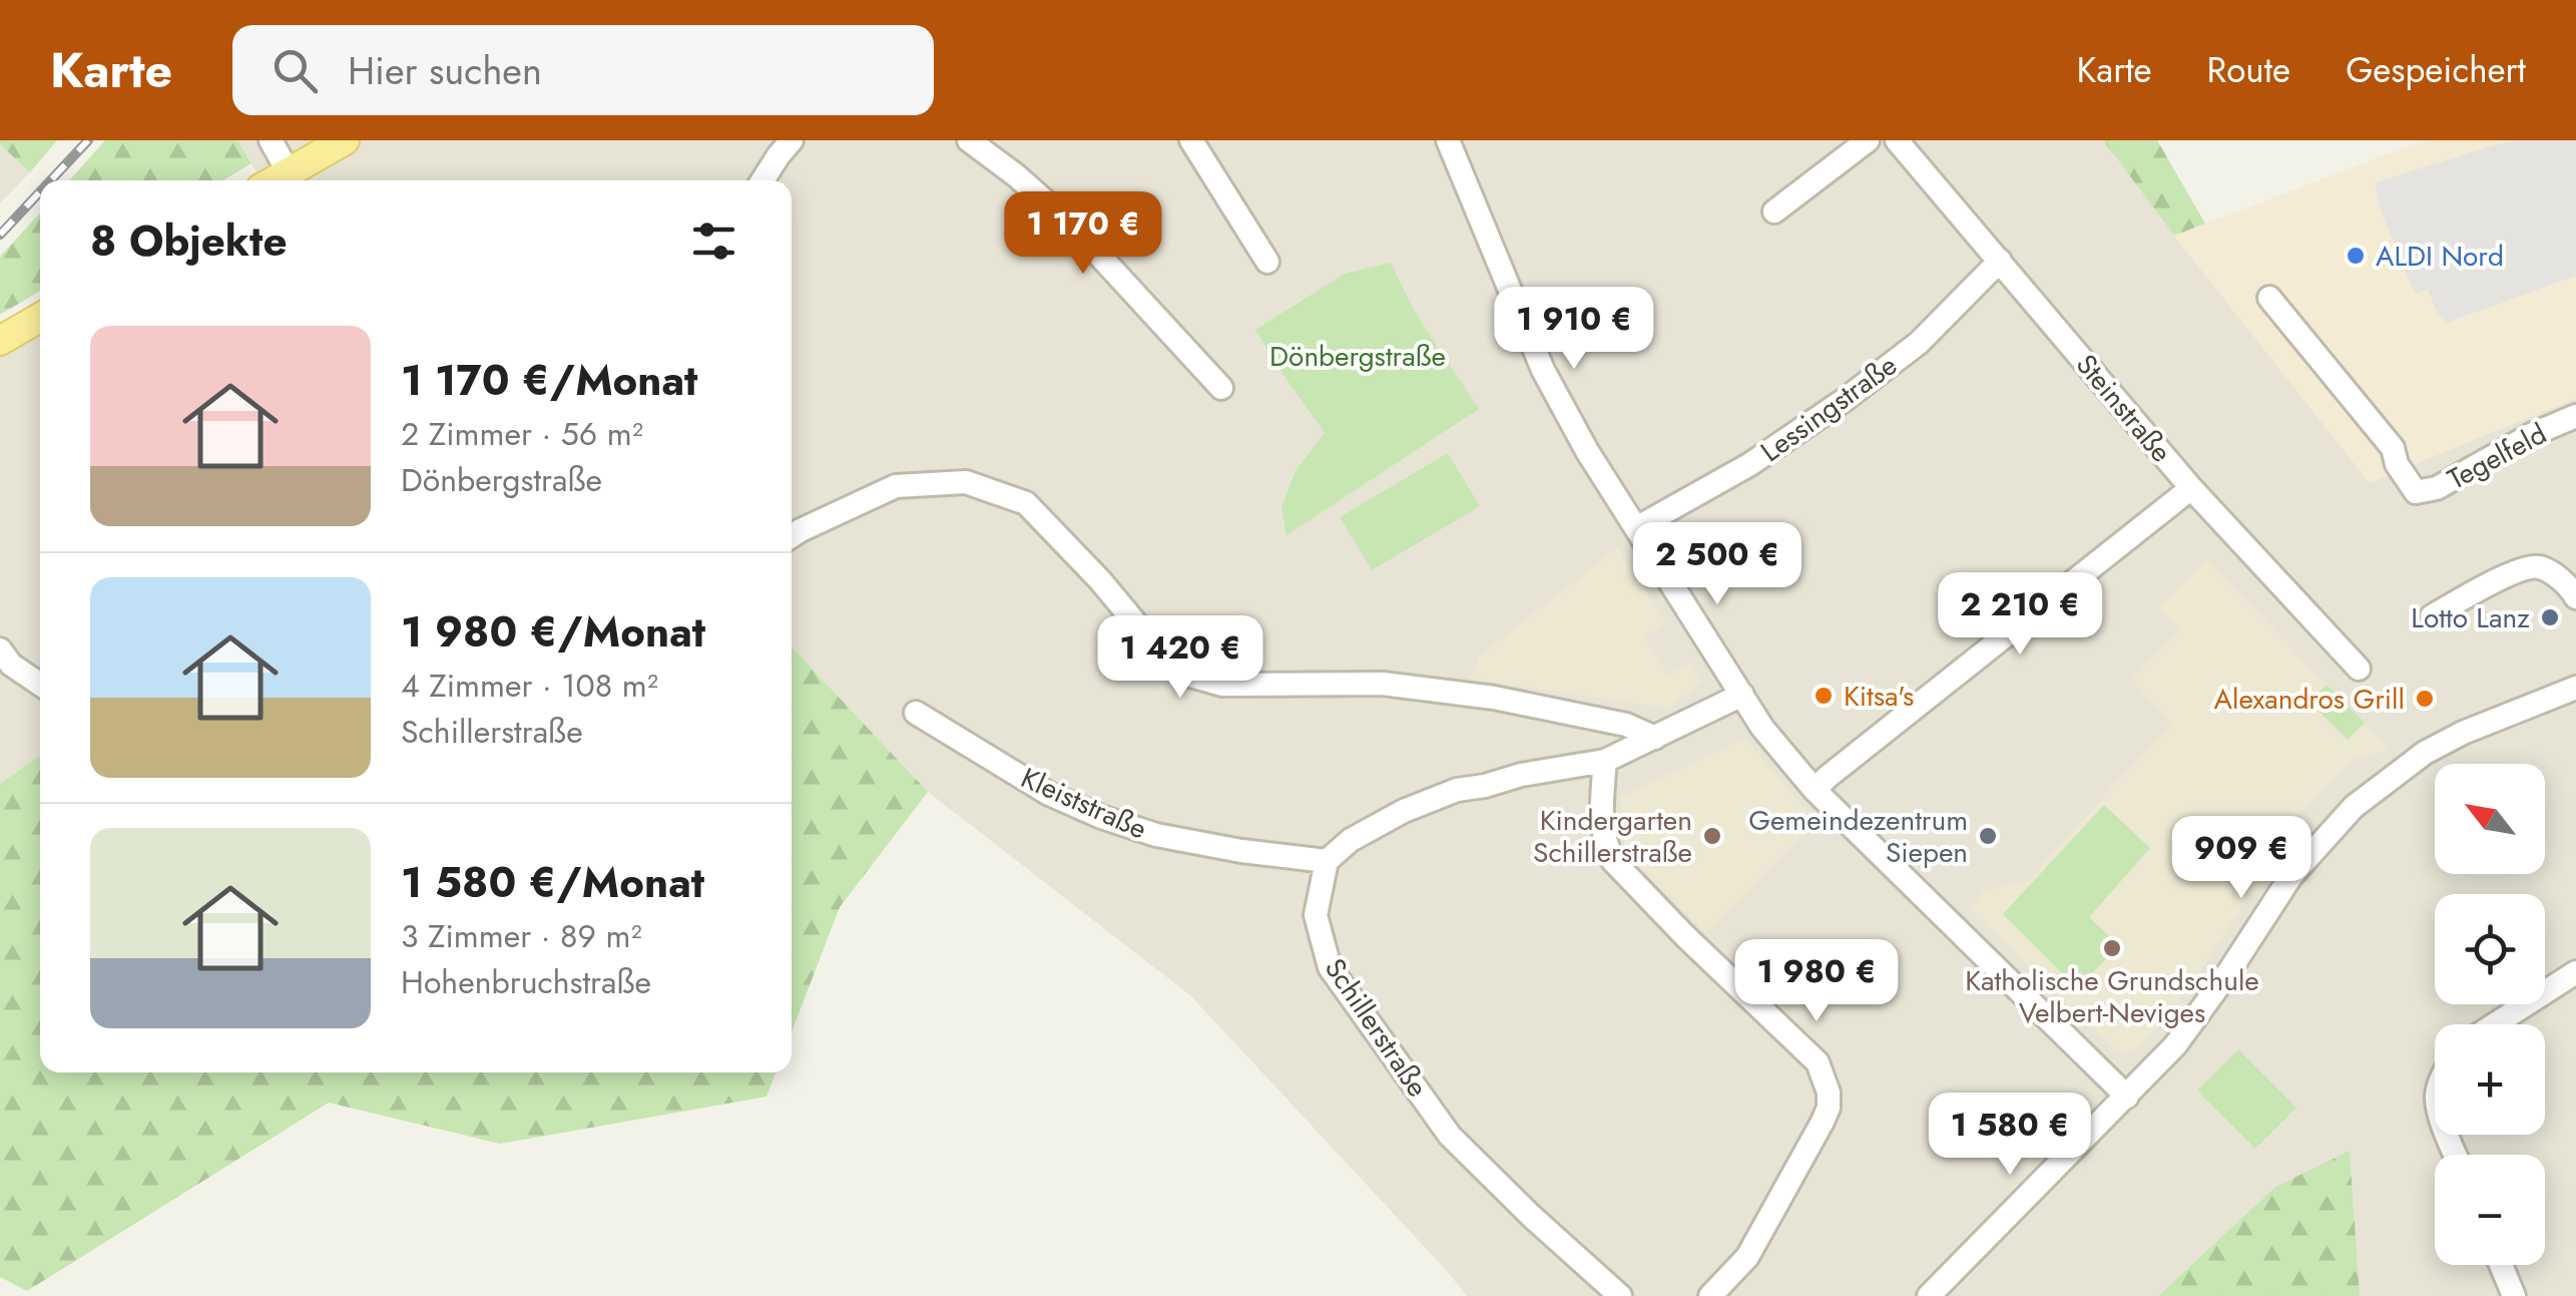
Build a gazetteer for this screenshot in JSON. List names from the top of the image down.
{
  "streets": {
    "street": [
      "Lessingstraße",
      "Steinstraße",
      "Tegelfeld",
      "Kleiststraße",
      "Schillerstraße"
    ]
  },
  "crossings": [
    ["Lessingstraße", "Steinstraße"],
    ["Kleiststraße", "Schillerstraße"]
  ],
  "parks": ["Dönbergstraße"],
  "places": [
    "ALDI Nord",
    "Lotto Lanz",
    "Kitsa's",
    "Alexandros Grill",
    "Kindergarten Schillerstraße",
    "Gemeindezentrum Siepen",
    "Katholische Grundschule Velbert-Neviges"
  ],
  "north": "top left",
  "page": {
    "header": "Karte",
    "search": "Hier suchen",
    "nav": ["Karte", "Route", "Gespeichert"],
    "heading": "8 Objekte",
    "price": [
      "1 170 €",
      "1 910 €",
      "2 500 €",
      "2 210 €",
      "1 420 €",
      "909 €",
      "1 980 €",
      "1 580 €"
    ],
    "list": [
      {
        "name": "1 170 €/Monat",
        "note": "2 Zimmer · 56 m² · Dönbergstraße"
      },
      {
        "name": "1 980 €/Monat",
        "note": "4 Zimmer · 108 m² · Schillerstraße"
      },
      {
        "name": "1 580 €/Monat",
        "note": "3 Zimmer · 89 m² · Hohenbruchstraße"
      }
    ],
    "map_buttons": ["+", "−"]
  }
}
